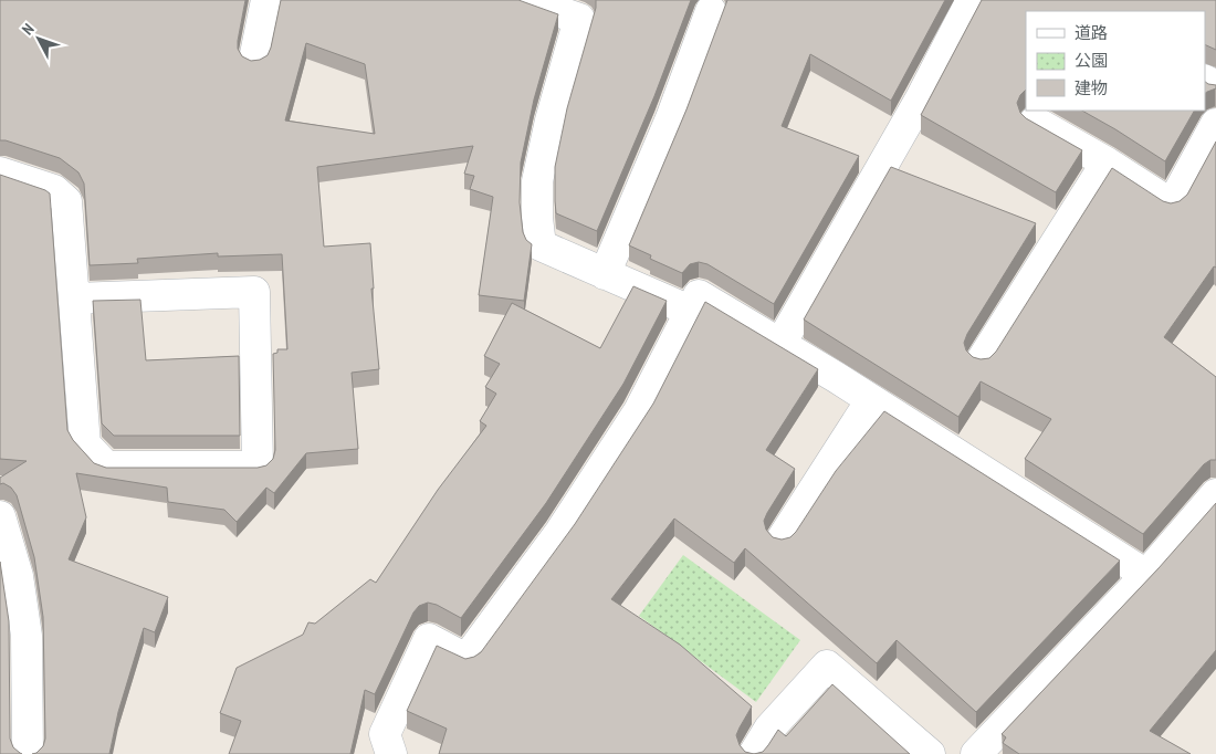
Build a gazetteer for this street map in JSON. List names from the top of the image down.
{
  "legend": ["道路", "公園", "建物"],
  "north": "top left"
}
